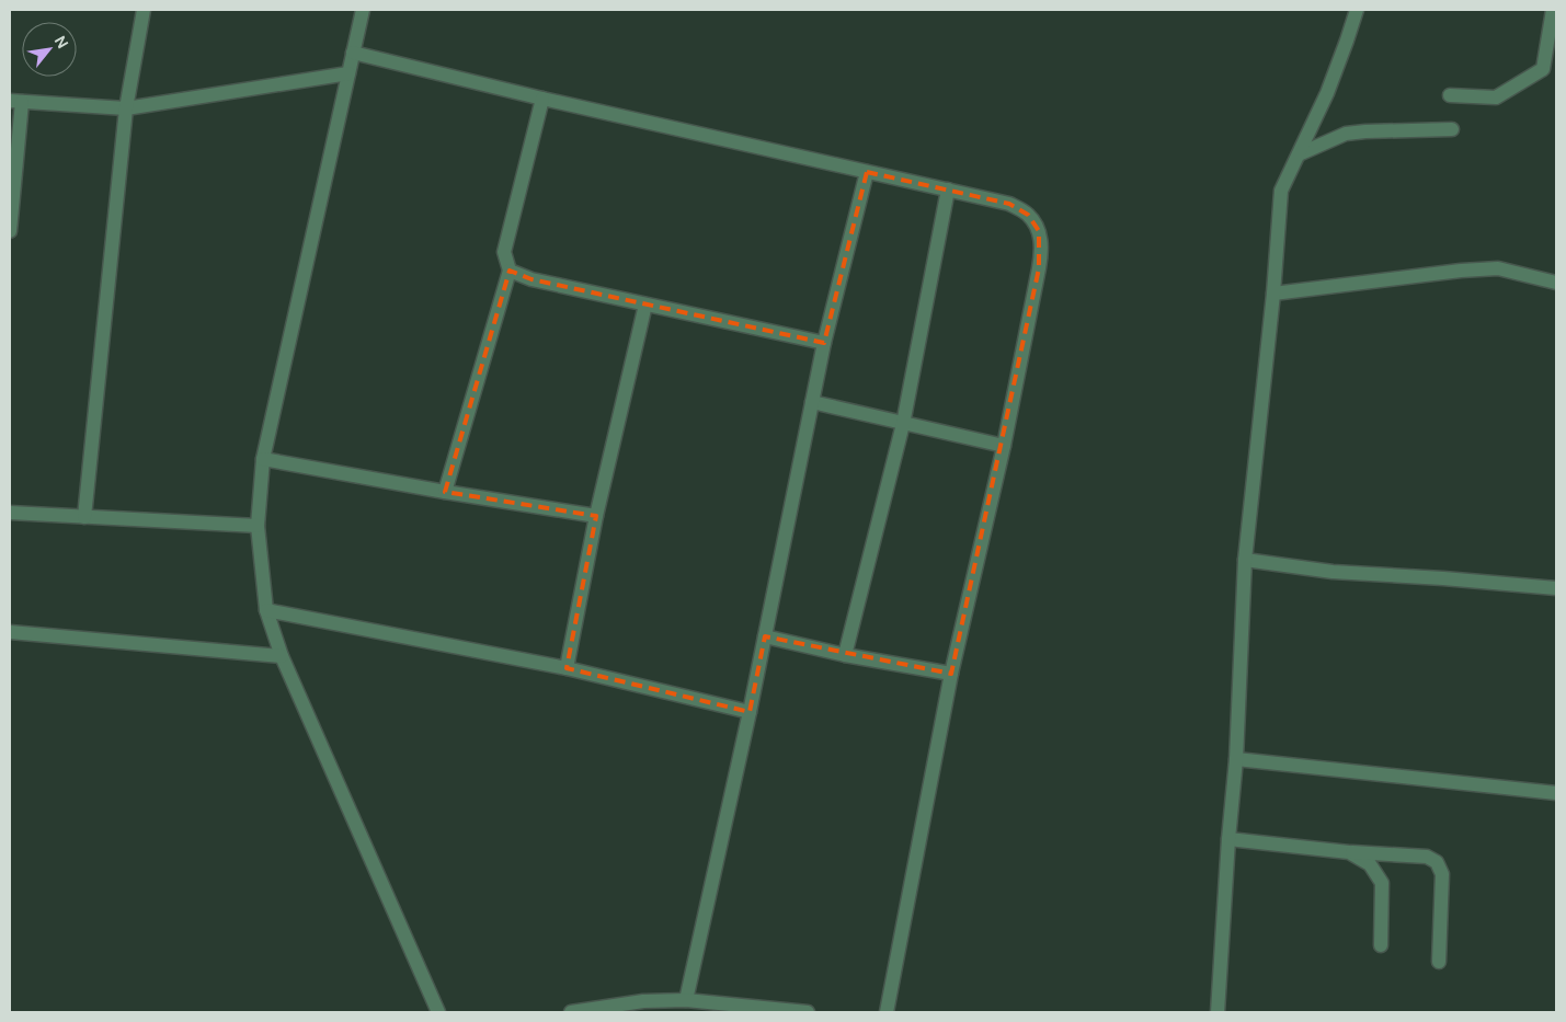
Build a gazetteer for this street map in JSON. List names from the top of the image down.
{
  "north": "top right"
}
